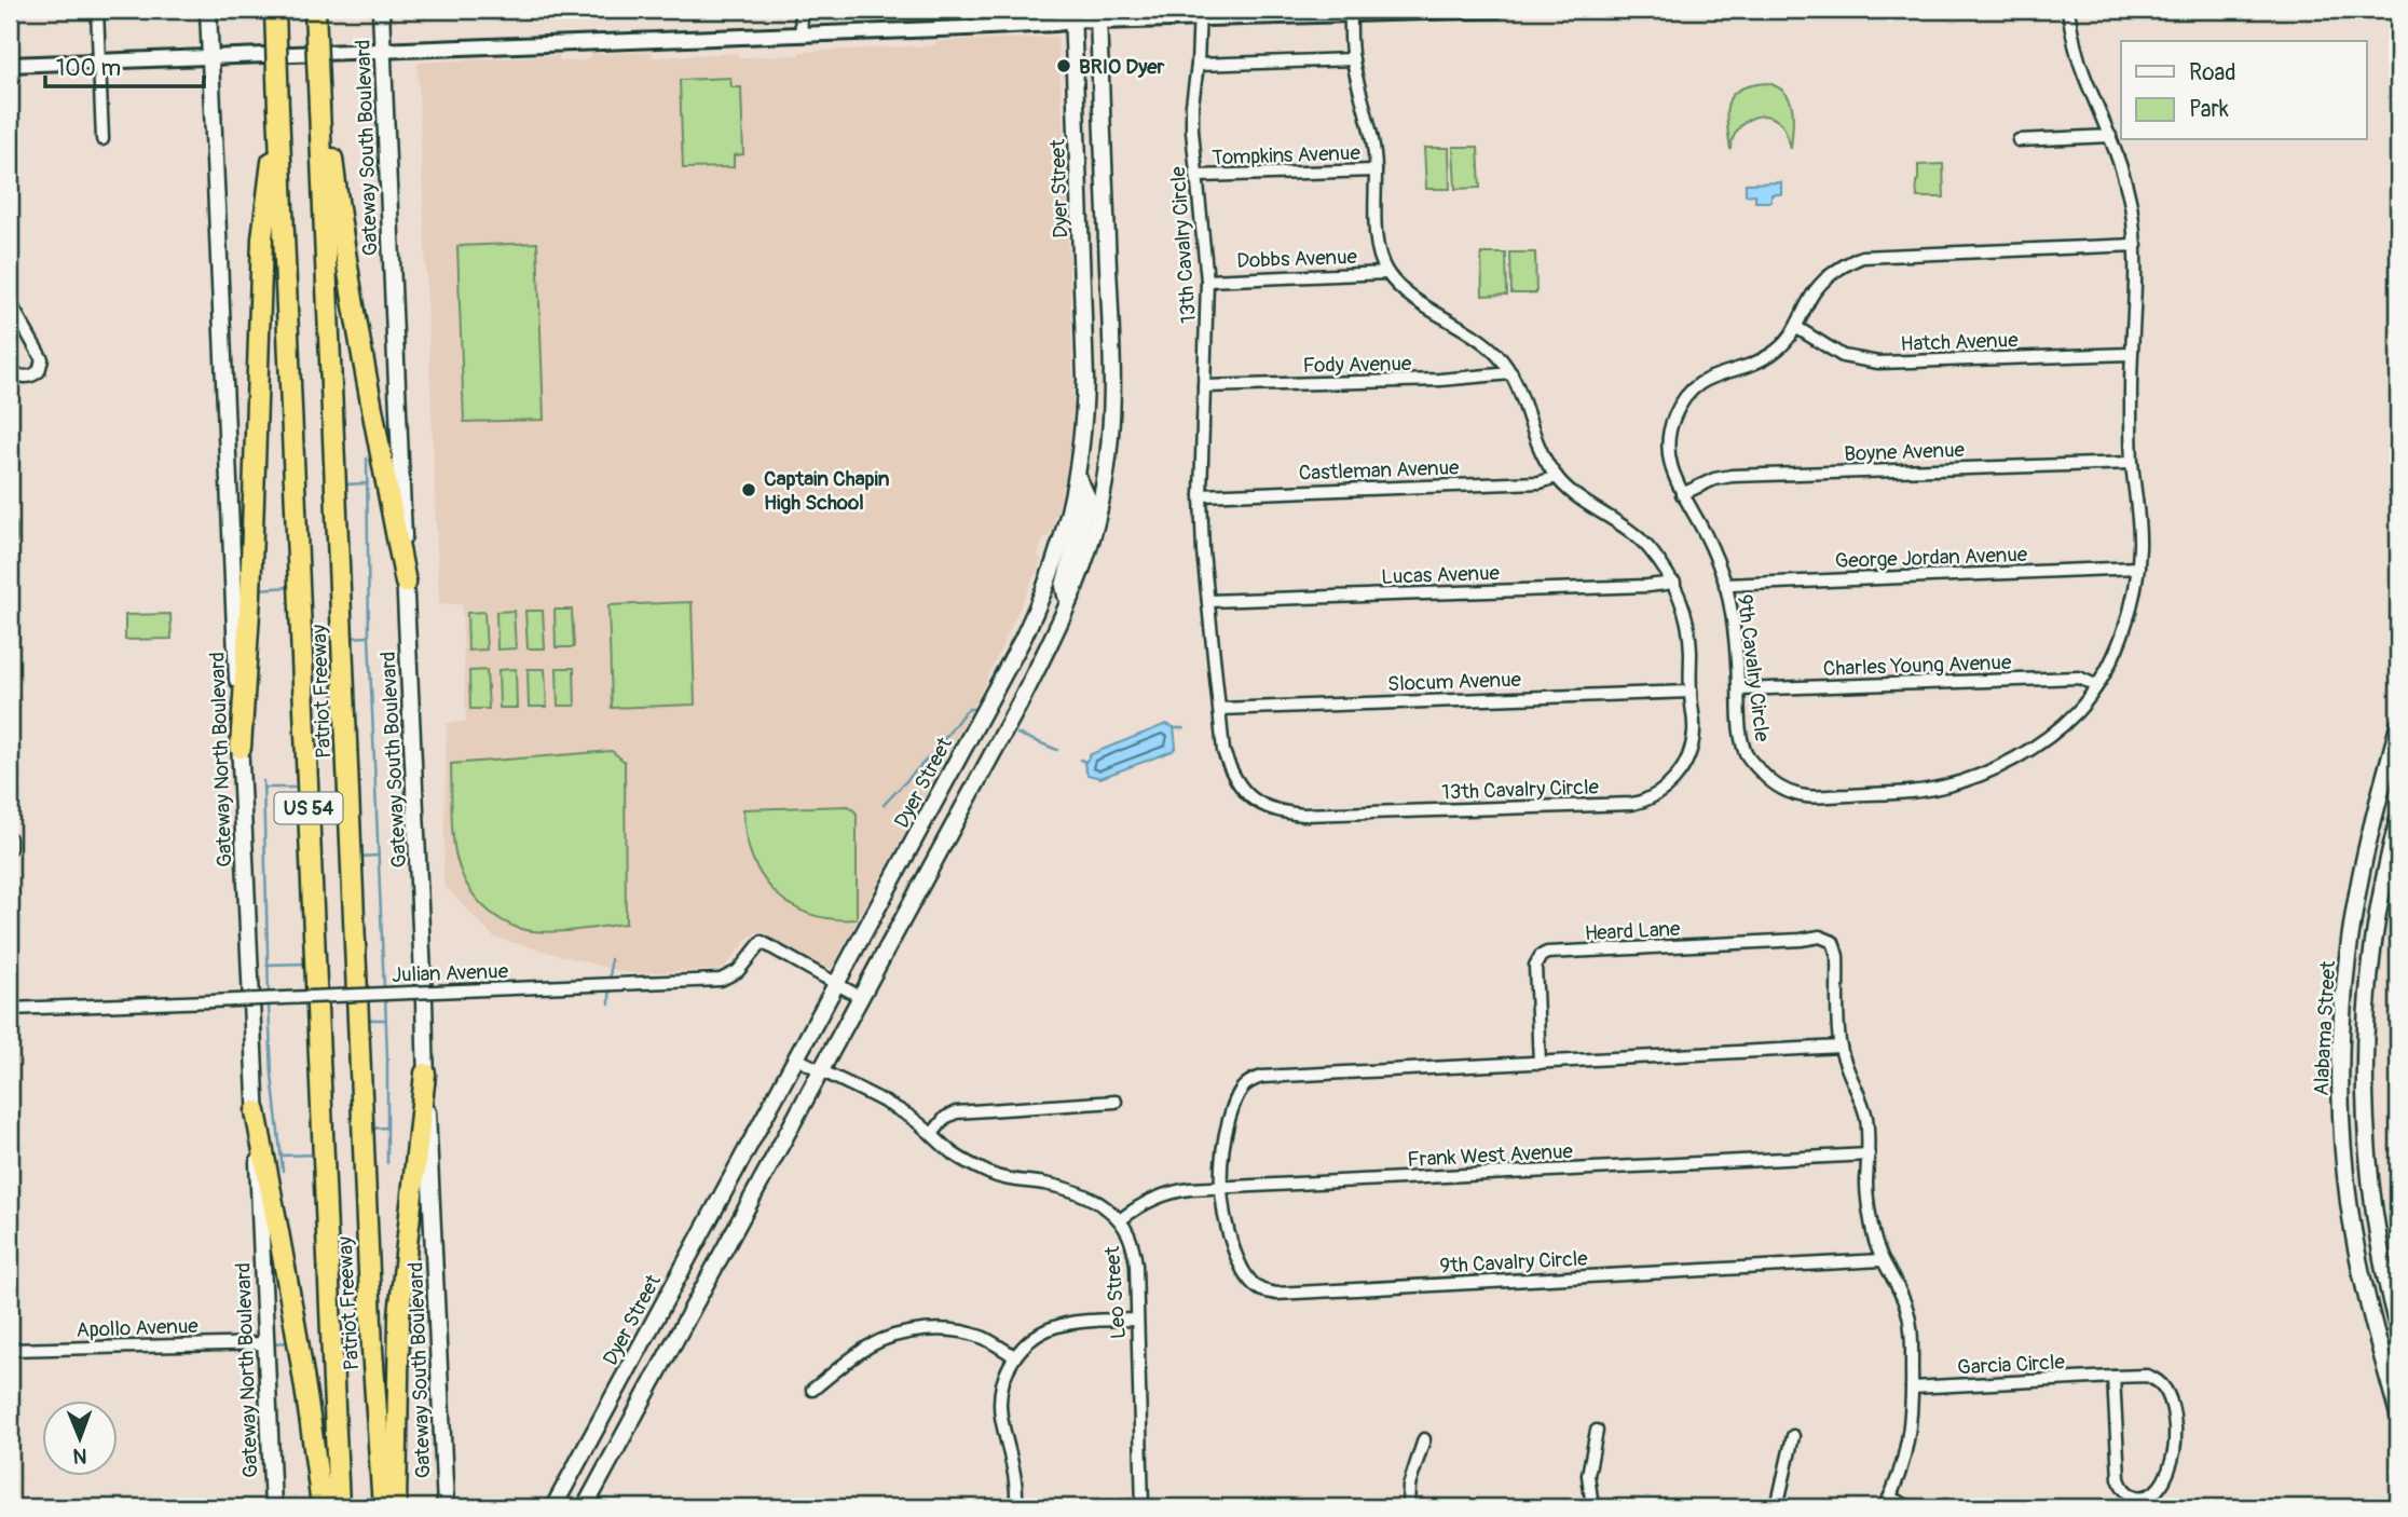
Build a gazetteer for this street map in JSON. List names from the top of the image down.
{
  "streets": {
    "highway": ["Patriot Freeway", "US 54"],
    "main road": [
      "Gateway South Boulevard",
      "Dyer Street",
      "Gateway North Boulevard",
      "Alabama Street"
    ],
    "street": [
      "Tompkins Avenue",
      "13th Cavalry Circle",
      "Dobbs Avenue",
      "Hatch Avenue",
      "Fody Avenue",
      "Boyne Avenue",
      "Castleman Avenue",
      "George Jordan Avenue",
      "Lucas Avenue",
      "Charles Young Avenue",
      "9th Cavalry Circle",
      "Slocum Avenue",
      "Heard Lane",
      "Julian Avenue",
      "Frank West Avenue",
      "Leo Street",
      "Apollo Avenue",
      "Garcia Circle"
    ]
  },
  "crossings": [
    ["Tompkins Avenue", "13th Cavalry Circle"],
    ["Dyer Street", "Julian Avenue"],
    ["Dyer Street", "Leo Street"],
    ["13th Cavalry Circle", "Dobbs Avenue"],
    ["13th Cavalry Circle", "Fody Avenue"],
    ["13th Cavalry Circle", "Castleman Avenue"],
    ["13th Cavalry Circle", "Lucas Avenue"],
    ["13th Cavalry Circle", "Slocum Avenue"],
    ["Hatch Avenue", "9th Cavalry Circle"],
    ["Boyne Avenue", "9th Cavalry Circle"],
    ["George Jordan Avenue", "9th Cavalry Circle"],
    ["Charles Young Avenue", "9th Cavalry Circle"],
    ["9th Cavalry Circle", "Heard Lane"],
    ["9th Cavalry Circle", "Frank West Avenue"],
    ["Gateway North Boulevard", "Apollo Avenue"],
    ["Frank West Avenue", "Leo Street"]
  ],
  "places": ["BRIO Dyer", "Captain Chapin High School"],
  "legend": ["Road", "Park"],
  "scale_bar": "100 m",
  "north": "bottom"
}
